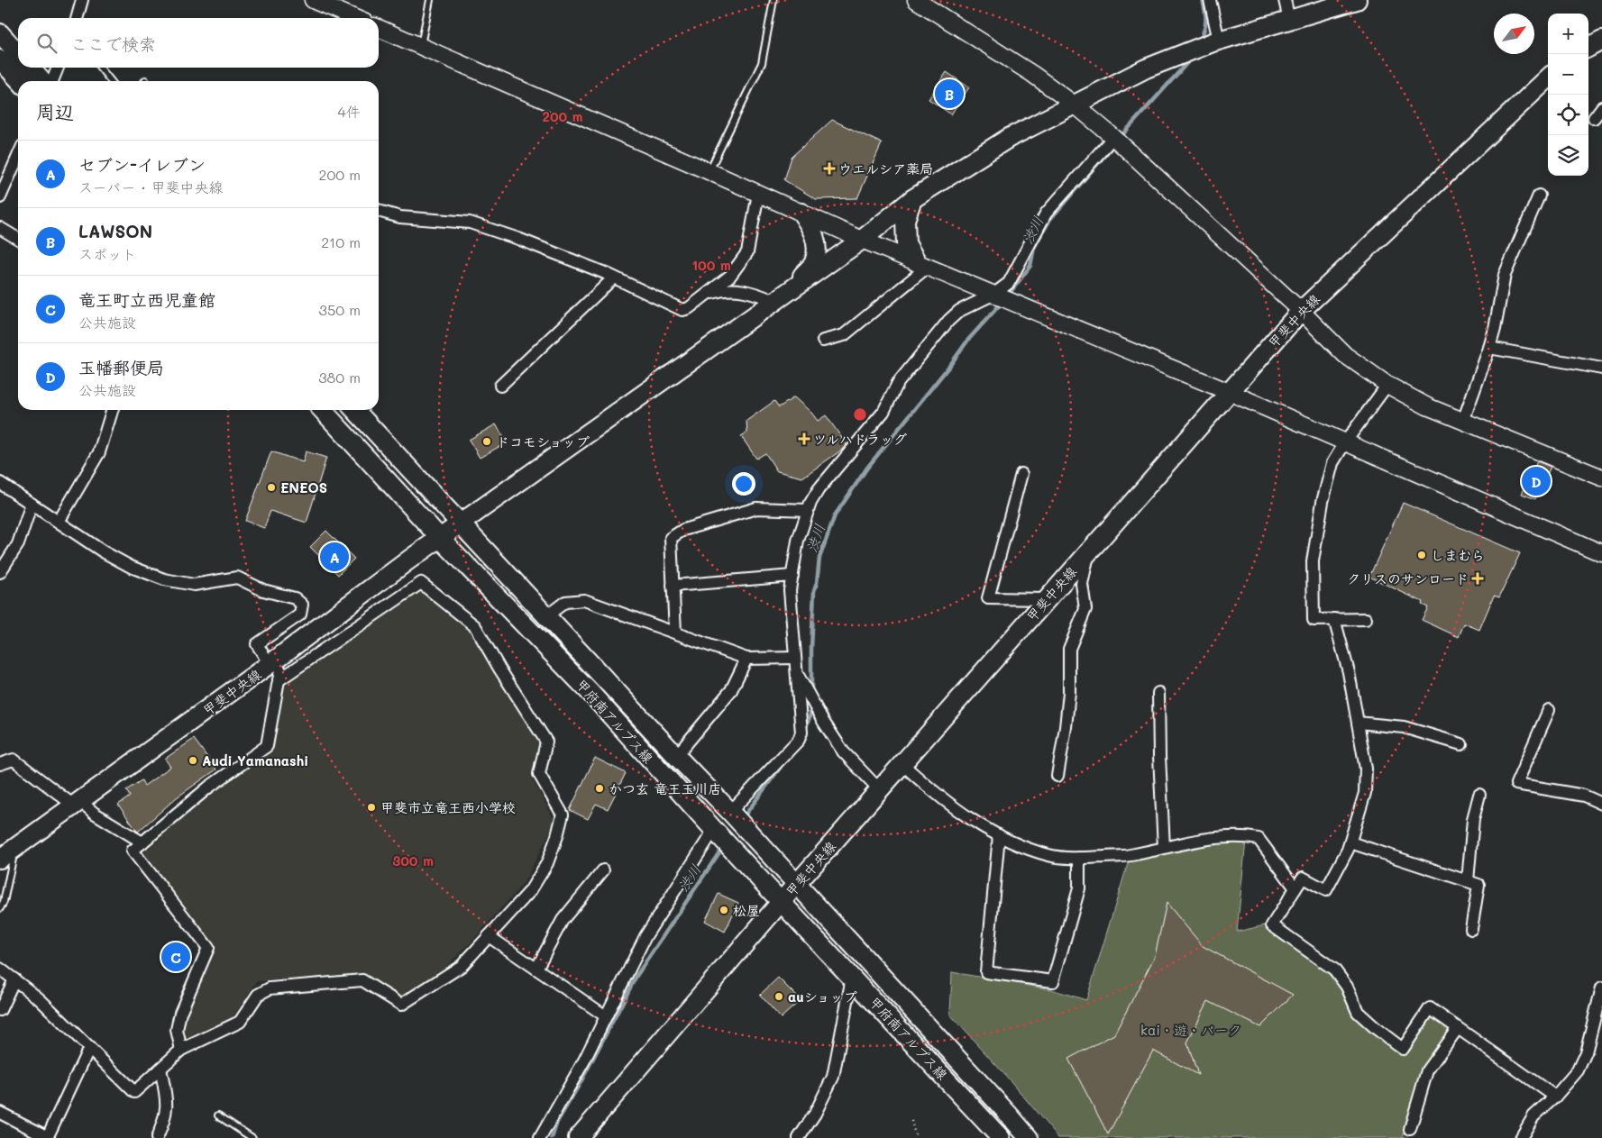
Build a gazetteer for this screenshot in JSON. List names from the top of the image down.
{
  "streets": {
    "main road": ["甲斐中央線", "甲府南アルプス線"]
  },
  "crossings": [
    ["甲斐中央線", "甲府南アルプス線"]
  ],
  "water": ["渋川"],
  "parks": ["kai・遊・パーク"],
  "places": {
    "health": ["ウエルシア薬局", "ツルハドラッグ", "クリスのサンロード"],
    "other": [
      "ドコモショップ",
      "ENEOS",
      "しまむら",
      "Audi Yamanashi",
      "かつ玄 竜王玉川店",
      "甲斐市立竜王西小学校",
      "松屋",
      "auショップ"
    ]
  },
  "north": "top right",
  "page": {
    "map_buttons": ["+", "−"],
    "search": "ここで検索",
    "pins": [
      "B",
      "D",
      "A",
      "C"
    ],
    "heading": ["周辺", "4件"],
    "list": [
      {
        "mark": "A",
        "name": "セブン-イレブン",
        "note": "スーパー · 甲斐中央線",
        "value": "200 m"
      },
      {
        "mark": "B",
        "name": "LAWSON",
        "note": "スポット",
        "value": "210 m"
      },
      {
        "mark": "C",
        "name": "竜王町立西児童館",
        "note": "公共施設",
        "value": "350 m"
      },
      {
        "mark": "D",
        "name": "玉幡郵便局",
        "note": "公共施設",
        "value": "380 m"
      }
    ]
  },
  "rings": ["200 m", "100 m", "300 m"]
}
